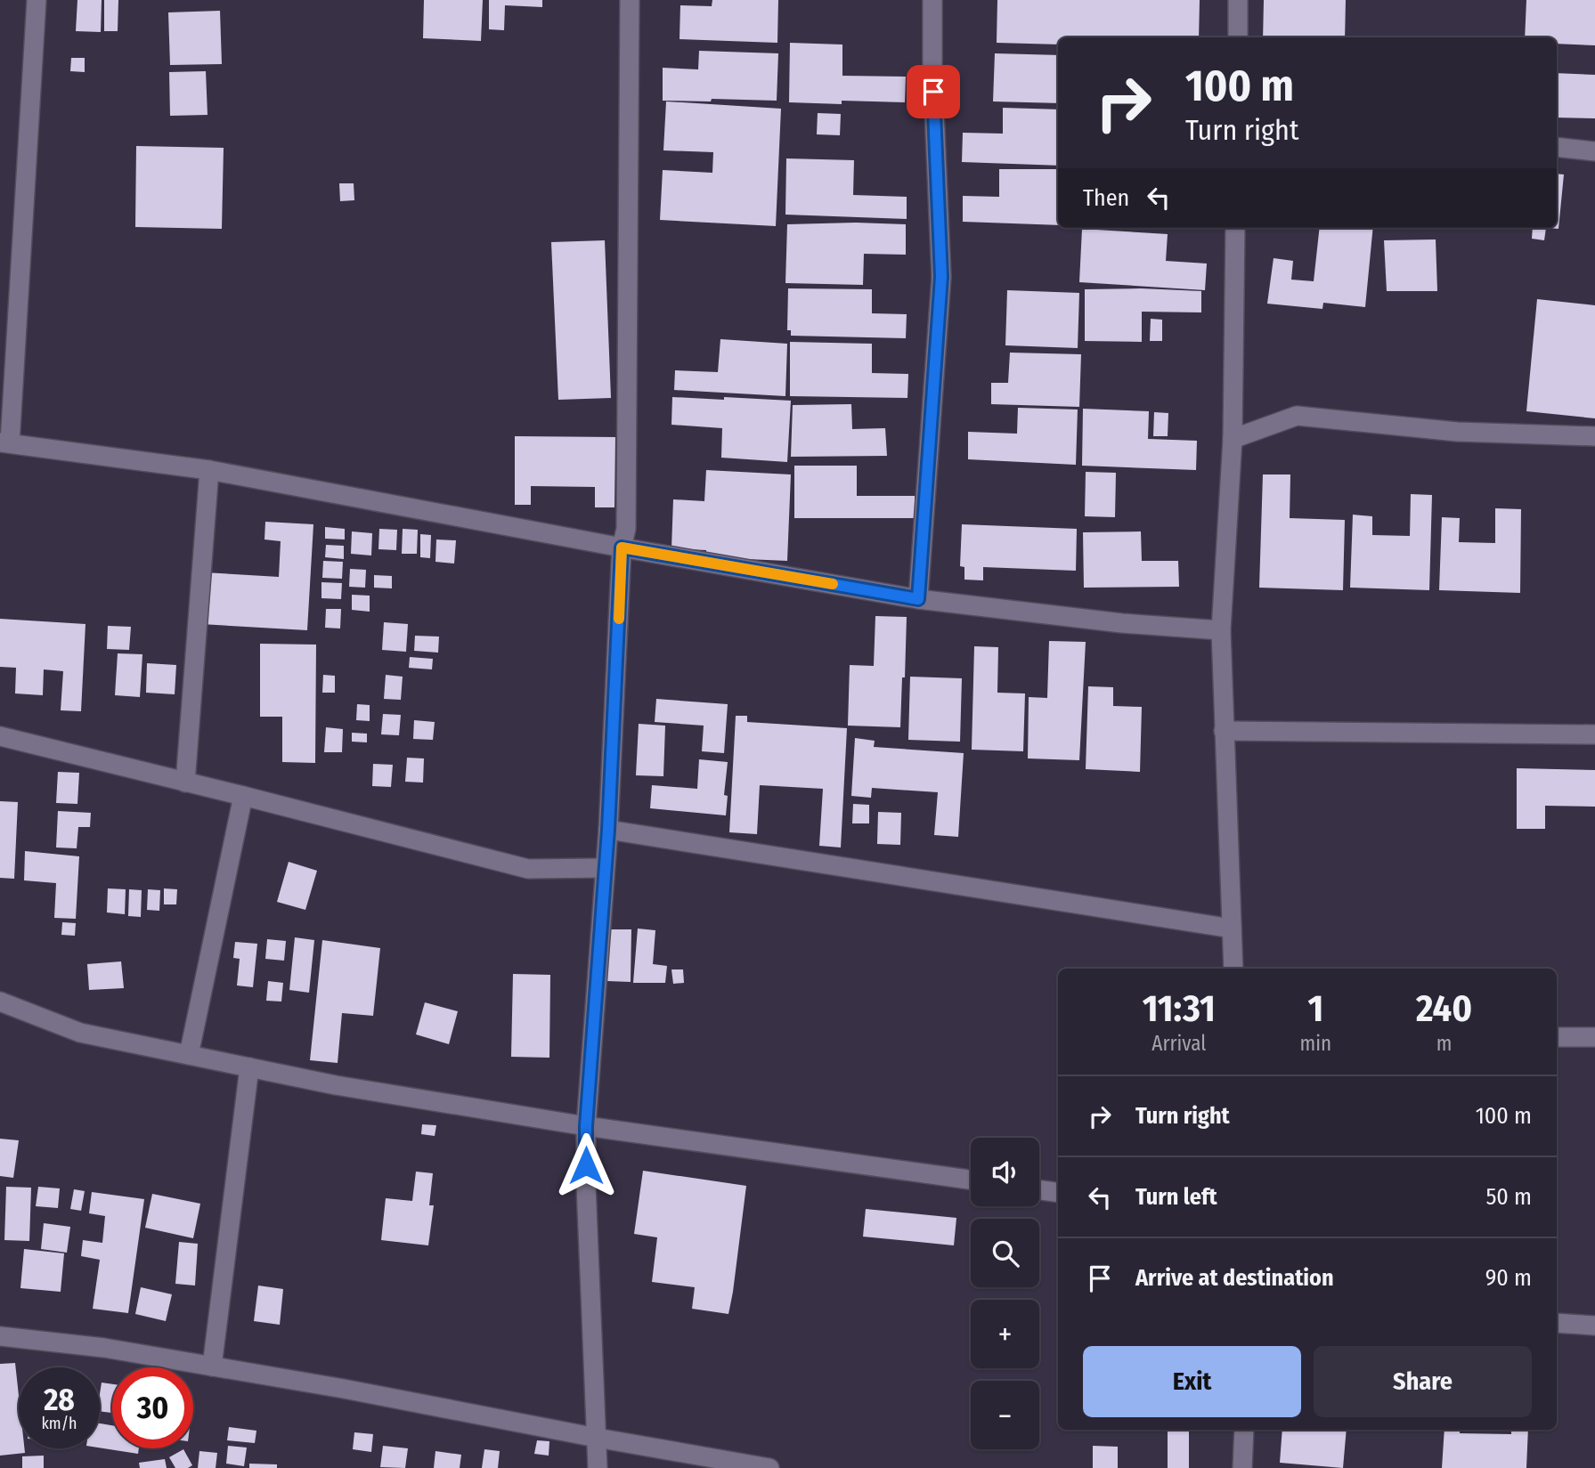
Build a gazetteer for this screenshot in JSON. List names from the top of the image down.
{
  "page": {
    "turn": ["100 m", "Turn right"],
    "then": "Then",
    "eta": [
      "11:31",
      "Arrival",
      "1",
      "min",
      "240",
      "m"
    ],
    "list": [
      {
        "name": "Turn right",
        "value": "100 m"
      },
      {
        "name": "Turn left",
        "value": "50 m"
      },
      {
        "name": "Arrive at destination",
        "value": "90 m"
      }
    ],
    "map_buttons": ["+", "−"],
    "buttons": ["Exit", "Share"],
    "speed": "28 km/h",
    "limit": "30"
  }
}
